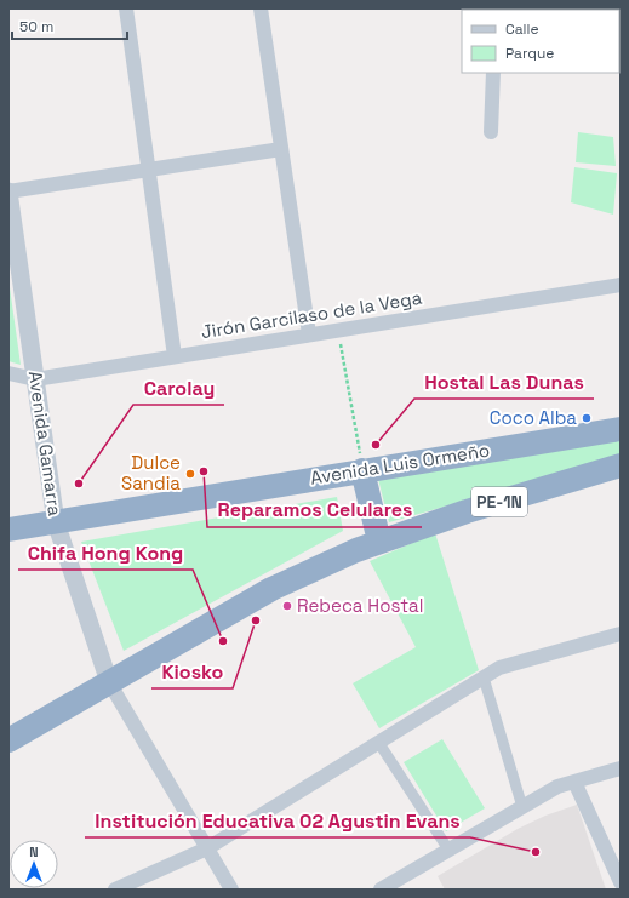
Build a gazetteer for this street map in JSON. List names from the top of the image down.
{
  "streets": {
    "highway": ["Avenida Luis Ormeño", "PE-1N"],
    "street": ["Jirón Garcilaso de la Vega", "Avenida Gamarra"]
  },
  "crossings": [
    ["Jirón Garcilaso de la Vega", "Avenida Gamarra"],
    ["Avenida Gamarra", "Avenida Luis Ormeño"],
    ["Avenida Gamarra", "PE-1N"]
  ],
  "places": [
    "Coco Alba",
    "Hostal Las Dunas",
    "Reparamos Celulares",
    "Dulce Sandia",
    "Carolay",
    "Rebeca Hostal",
    "Kiosko",
    "Chifa Hong Kong",
    "Institución Educativa 02 Agustin Evans"
  ],
  "legend": ["Calle", "Parque"],
  "scale_bar": "50 m",
  "north": "top"
}
